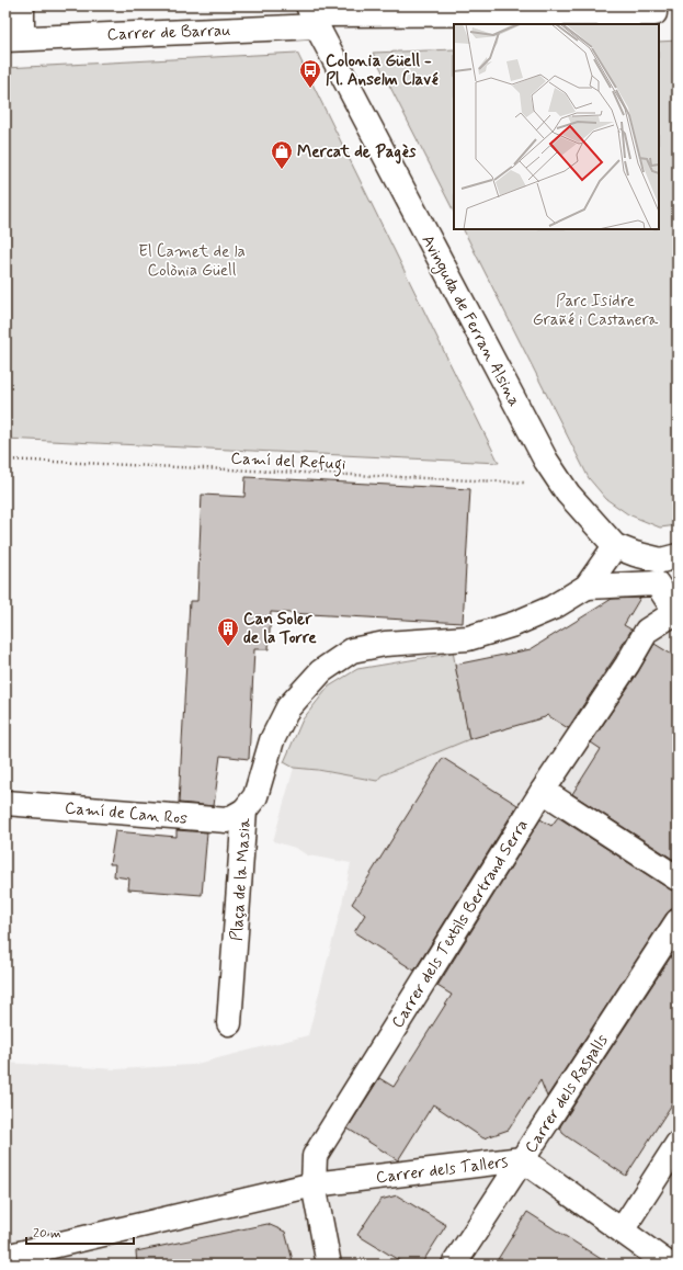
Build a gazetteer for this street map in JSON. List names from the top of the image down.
{
  "streets": {
    "street": [
      "Carrer de Barrau",
      "Avinguda de Ferran Alsina",
      "Camí de Can Ros",
      "Plaça de la Masia",
      "Carrer dels Textils Bertrand Serra",
      "Carrer dels Raspalls",
      "Carrer dels Tallers"
    ],
    "path": ["Camí del Refugi"]
  },
  "crossings": [
    ["Carrer de Barrau", "Avinguda de Ferran Alsina"],
    ["Avinguda de Ferran Alsina", "Camí del Refugi"],
    ["Avinguda de Ferran Alsina", "Plaça de la Masia"],
    ["Camí de Can Ros", "Plaça de la Masia"],
    ["Carrer dels Textils Bertrand Serra", "Carrer dels Tallers"],
    ["Carrer dels Raspalls", "Carrer dels Tallers"]
  ],
  "parks": ["El Camet de la Colònia Güell", "Parc Isidre Grañé i Castanera"],
  "places": {
    "bus stop": ["Colonia Güell - Pl. Anselm Clavé"],
    "shop": ["Mercat de Pagès"],
    "building": ["Can Soler de la Torre"]
  },
  "scale_bar": "20 m"
}
